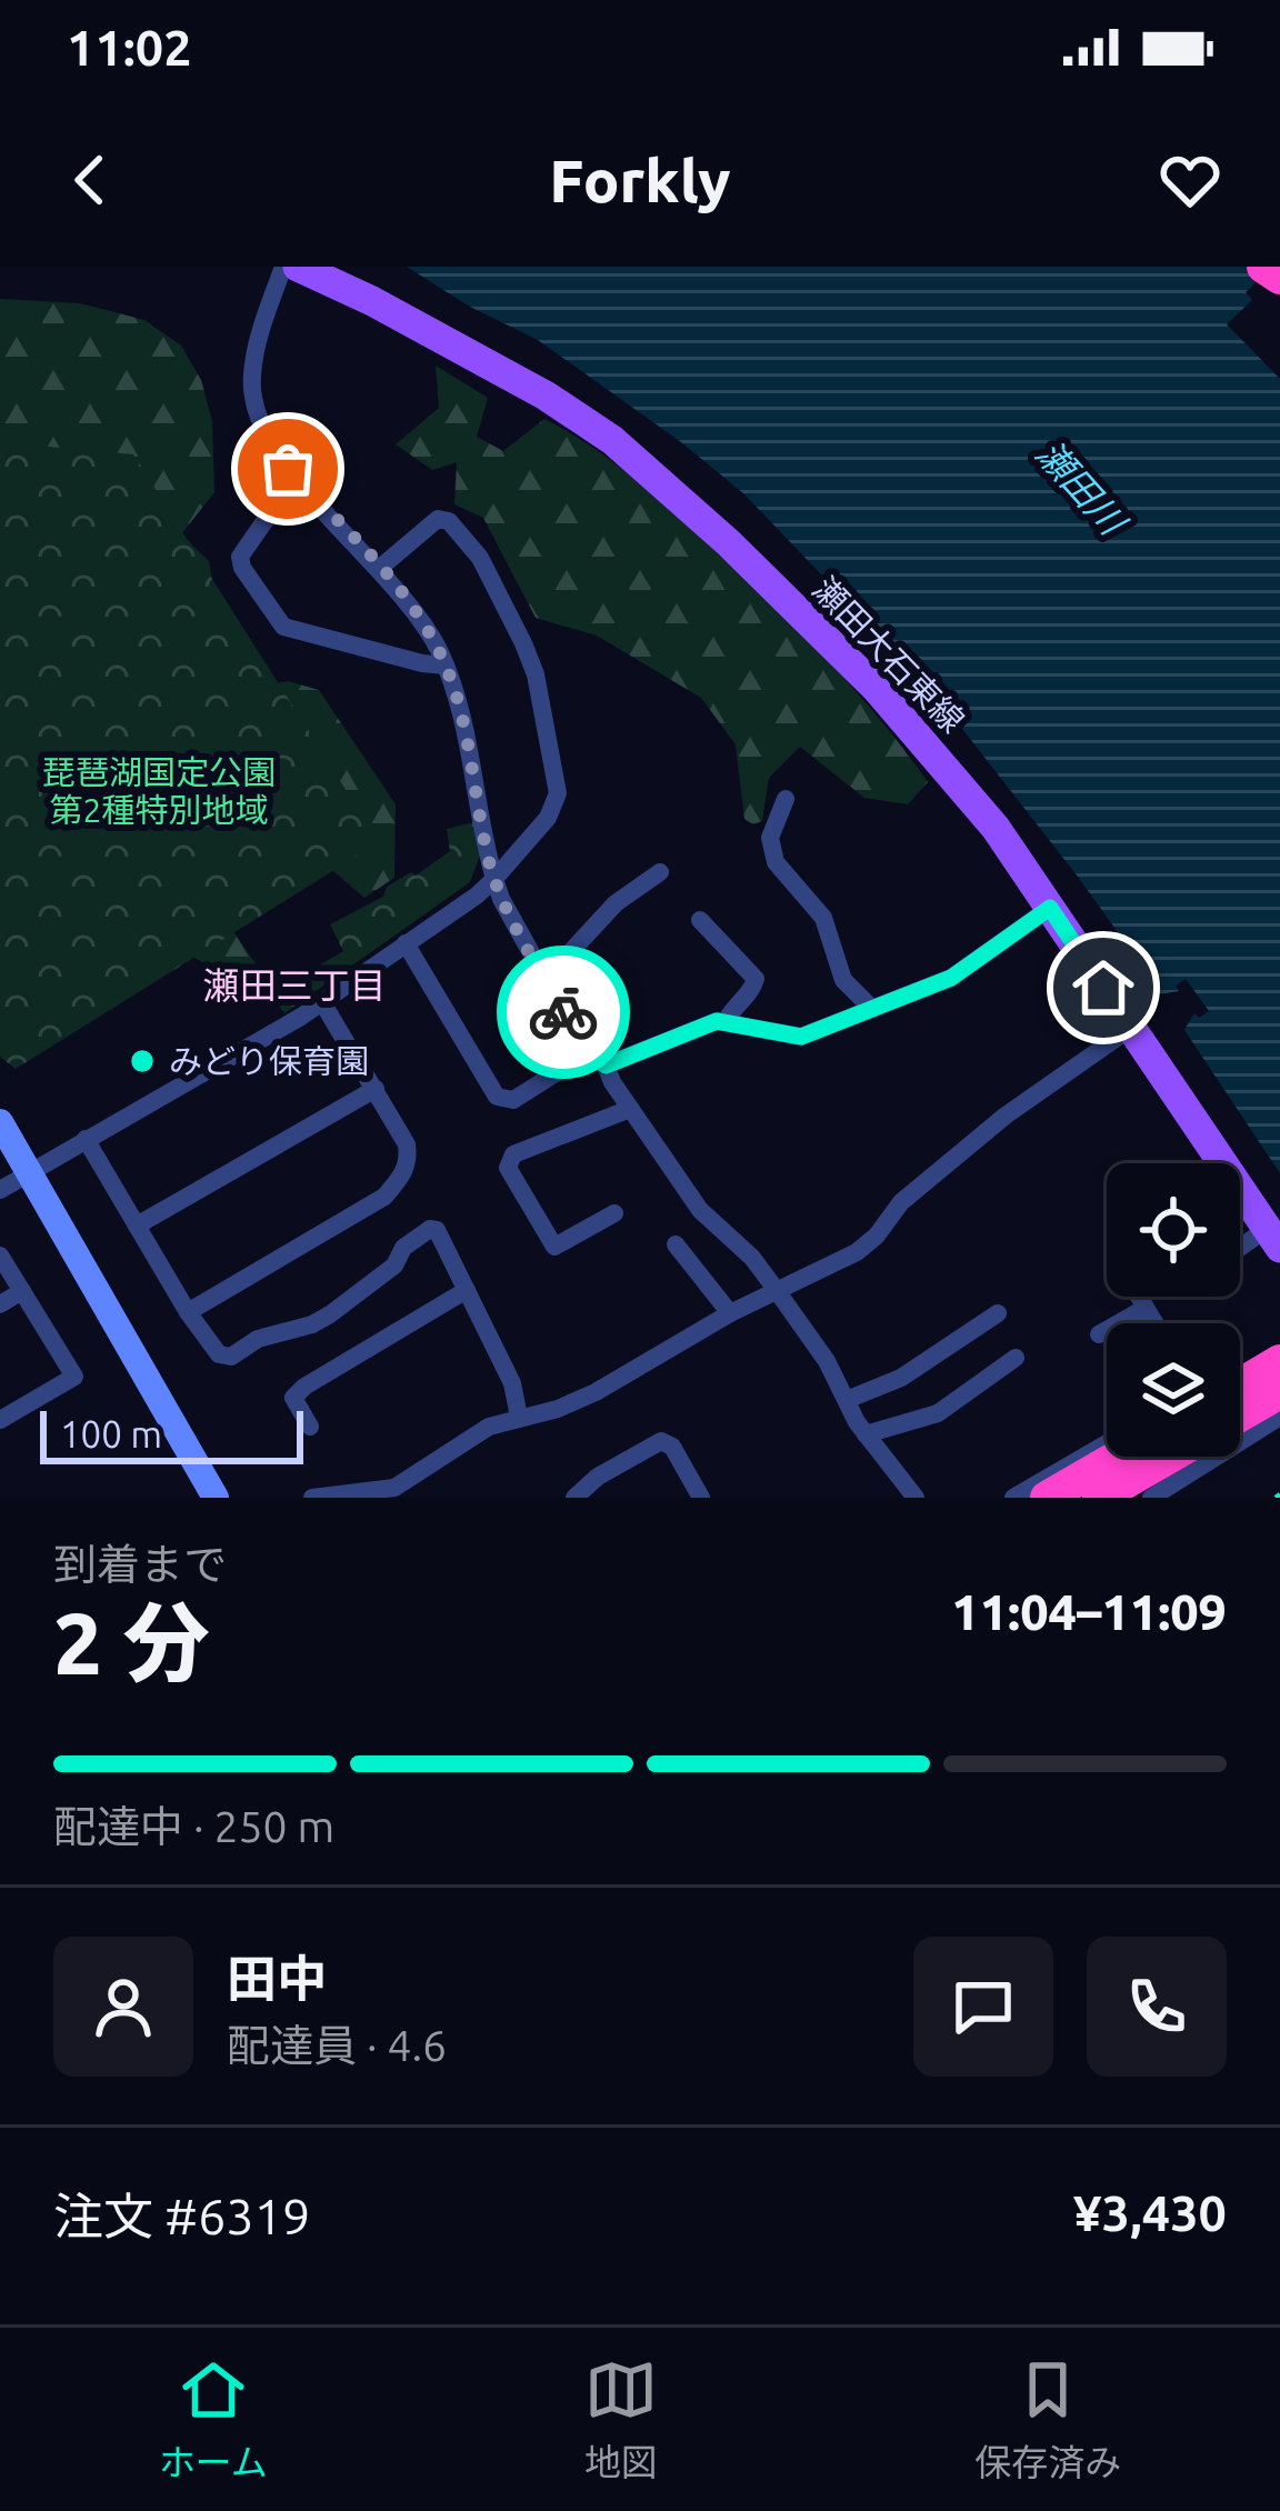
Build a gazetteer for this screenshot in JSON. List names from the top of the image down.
{
  "streets": {
    "main road": ["瀬田大石東線"]
  },
  "districts": ["瀬田三丁目"],
  "water": ["瀬田川"],
  "parks": ["琵琶湖国定公園 第2種特別地域"],
  "places": ["みどり保育園"],
  "scale_bar": "100 m",
  "page": {
    "status": "11:02",
    "header": "Forkly",
    "scale": "100 m",
    "heading": ["2 分", "到着まで", "11:04–11:09"],
    "panel": [
      "田中",
      "配達員 · 4.6",
      "注文 #6319",
      "¥3,430"
    ],
    "bar": "配達中 · 250 m",
    "tabs": ["ホーム", "地図", "保存済み"]
  }
}
